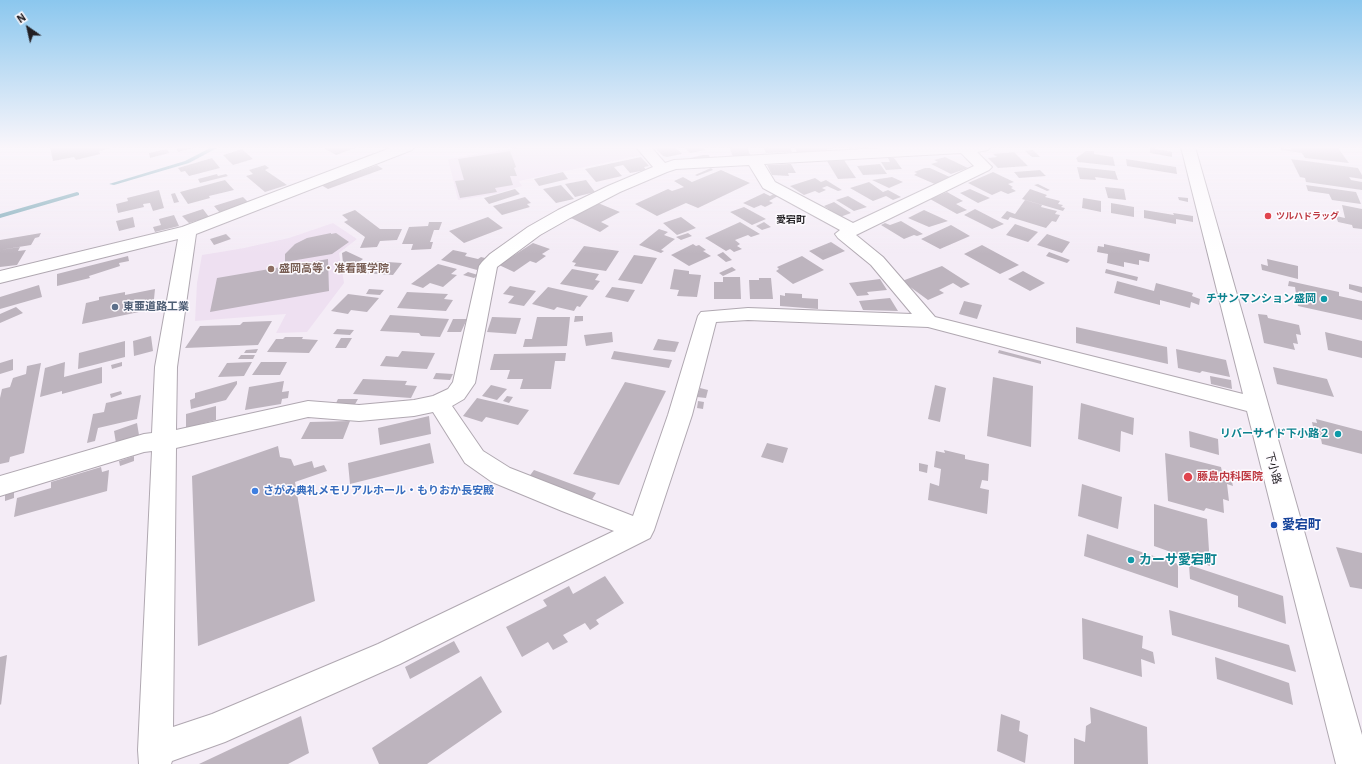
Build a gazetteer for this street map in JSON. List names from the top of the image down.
{
  "streets": {
    "street": ["下小路"]
  },
  "districts": ["愛宕町"],
  "places": [
    "ツルハドラッグ",
    "盛岡高等・准看護学院",
    "チサンマンション盛岡",
    "東亜道路工業",
    "リバーサイド下小路２",
    "藤島内科医院",
    "さがみ典礼メモリアルホール・もりおか長安殿",
    "愛宕町",
    "カーサ愛宕町"
  ],
  "north": "top left"
}
